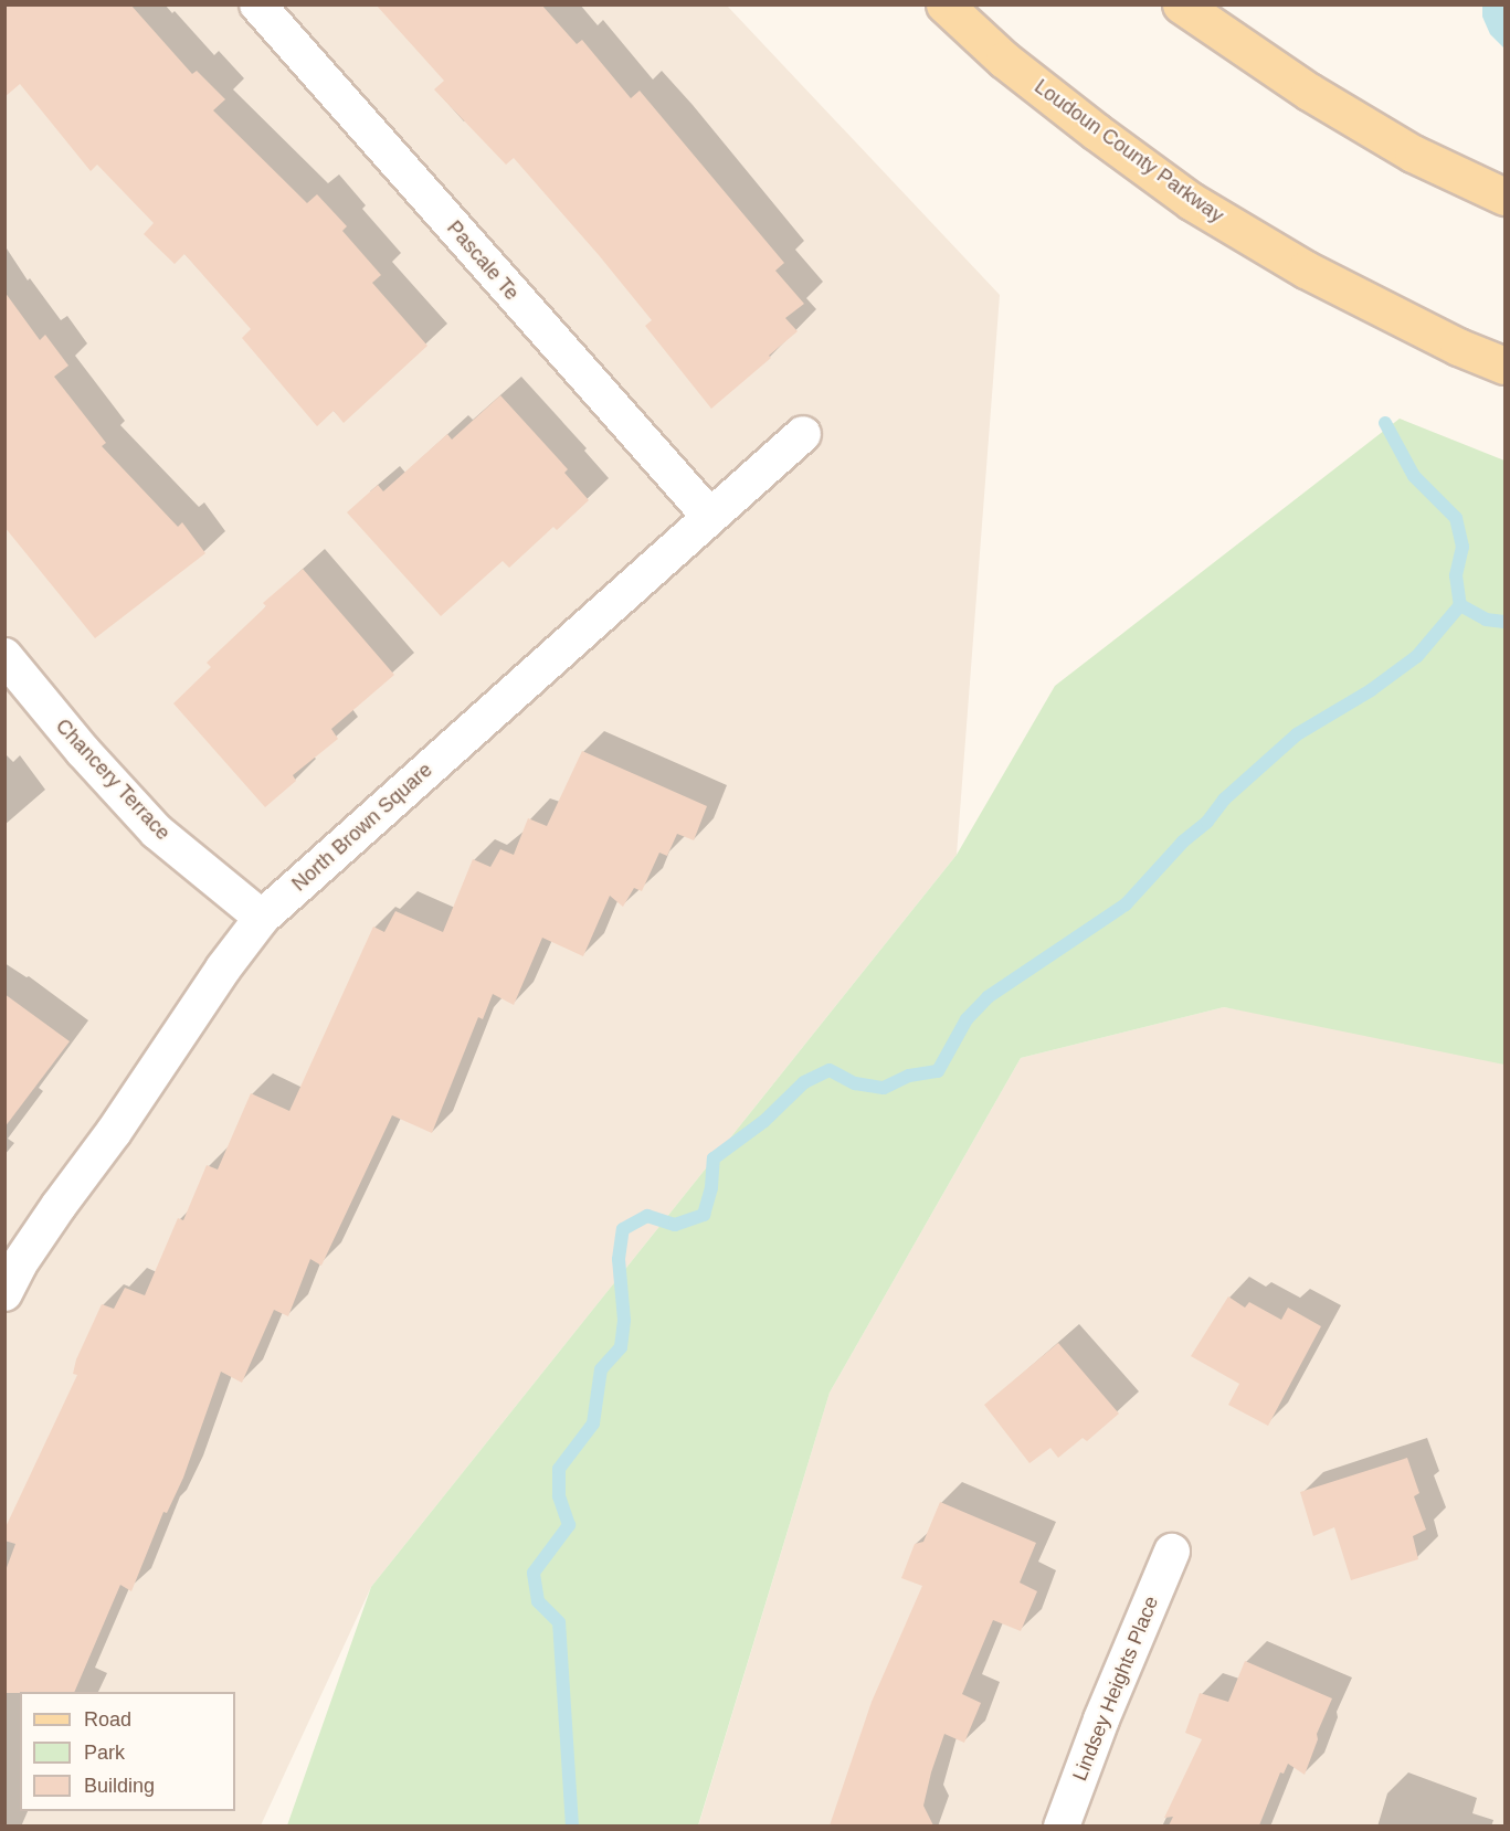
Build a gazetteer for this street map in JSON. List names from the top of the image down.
{
  "streets": {
    "main road": ["Loudoun County Parkway"],
    "street": [
      "Pascale Te",
      "Chancery Terrace",
      "North Brown Square",
      "Lindsey Heights Place"
    ]
  },
  "crossings": [
    ["Pascale Te", "North Brown Square"],
    ["Chancery Terrace", "North Brown Square"]
  ],
  "legend": ["Road", "Park", "Building"]
}
